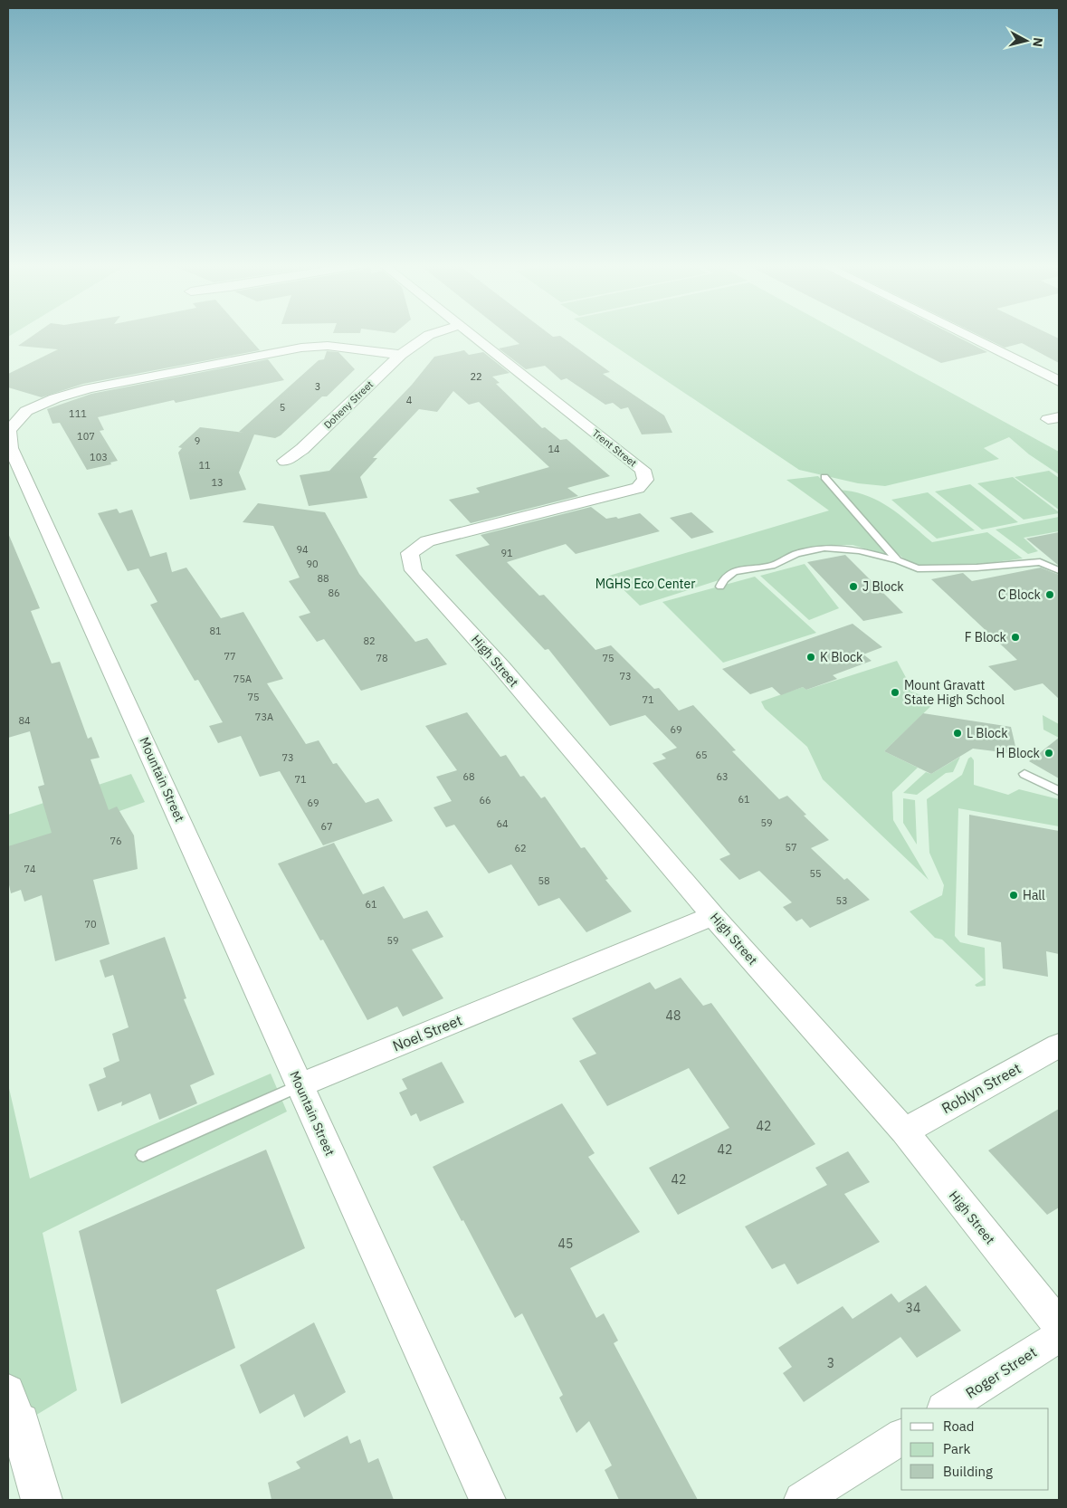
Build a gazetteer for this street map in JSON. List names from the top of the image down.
{
  "streets": {
    "street": [
      "Doheny Street",
      "Trent Street",
      "High Street",
      "Mountain Street",
      "Noel Street",
      "Roblyn Street",
      "Roger Street"
    ]
  },
  "crossings": [
    ["Doheny Street", "Mountain Street"],
    ["Trent Street", "High Street"],
    ["High Street", "Noel Street"],
    ["High Street", "Roblyn Street"],
    ["Mountain Street", "Noel Street"]
  ],
  "parks": ["MGHS Eco Center"],
  "places": [
    "J Block",
    "C Block",
    "F Block",
    "K Block",
    "Mount Gravatt State High School",
    "L Block",
    "H Block",
    "Hall"
  ],
  "house_numbers": [
    "22",
    "3",
    "4",
    "5",
    "111",
    "107",
    "9",
    "14",
    "103",
    "11",
    "13",
    "94",
    "91",
    "90",
    "88",
    "86",
    "81",
    "82",
    "77",
    "78",
    "75",
    "73",
    "75A",
    "75",
    "71",
    "73A",
    "84",
    "69",
    "65",
    "73",
    "68",
    "63",
    "71",
    "61",
    "66",
    "69",
    "59",
    "64",
    "67",
    "76",
    "57",
    "62",
    "74",
    "55",
    "58",
    "53",
    "61",
    "70",
    "59",
    "48",
    "42",
    "42",
    "42",
    "45",
    "34",
    "3"
  ],
  "legend": ["Road", "Park", "Building"],
  "north": "right"
}
